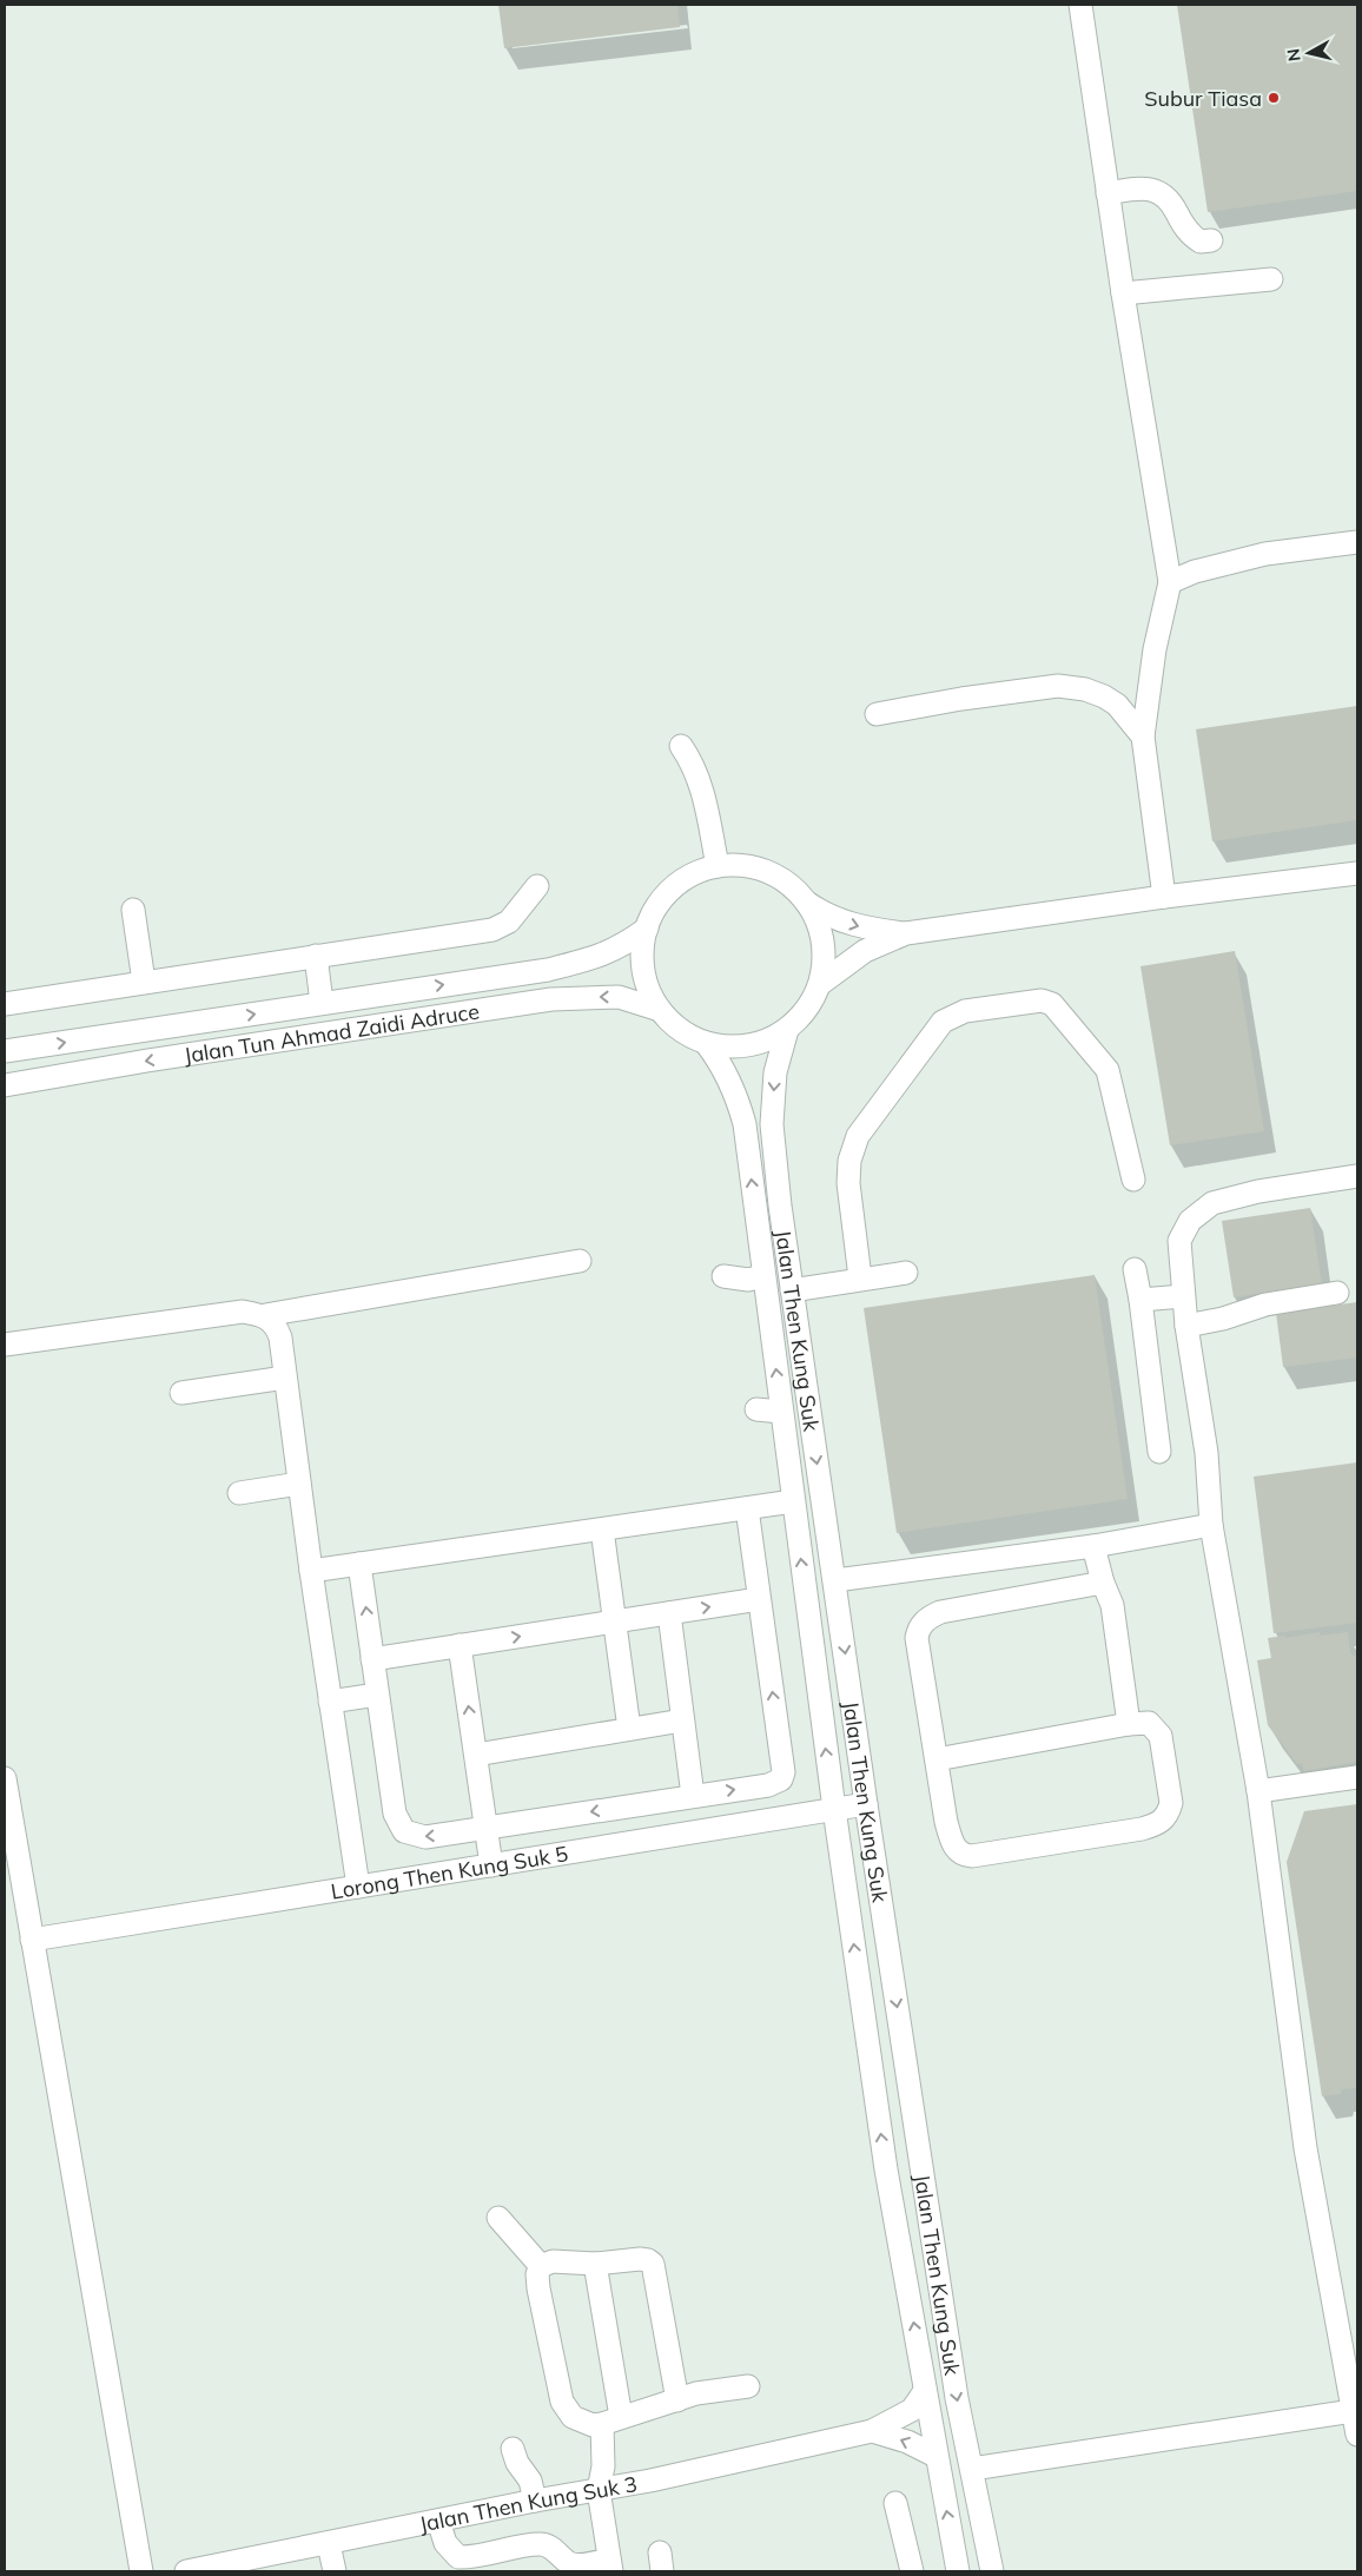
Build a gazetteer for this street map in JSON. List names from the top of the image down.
{
  "streets": {
    "street": [
      "Jalan Tun Ahmad Zaidi Adruce",
      "Jalan Then Kung Suk",
      "Lorong Then Kung Suk 5",
      "Jalan Then Kung Suk 3"
    ]
  },
  "crossings": [
    ["Jalan Tun Ahmad Zaidi Adruce", "Jalan Then Kung Suk"],
    ["Jalan Then Kung Suk", "Lorong Then Kung Suk 5"]
  ],
  "places": ["Subur Tiasa"],
  "north": "left"
}
